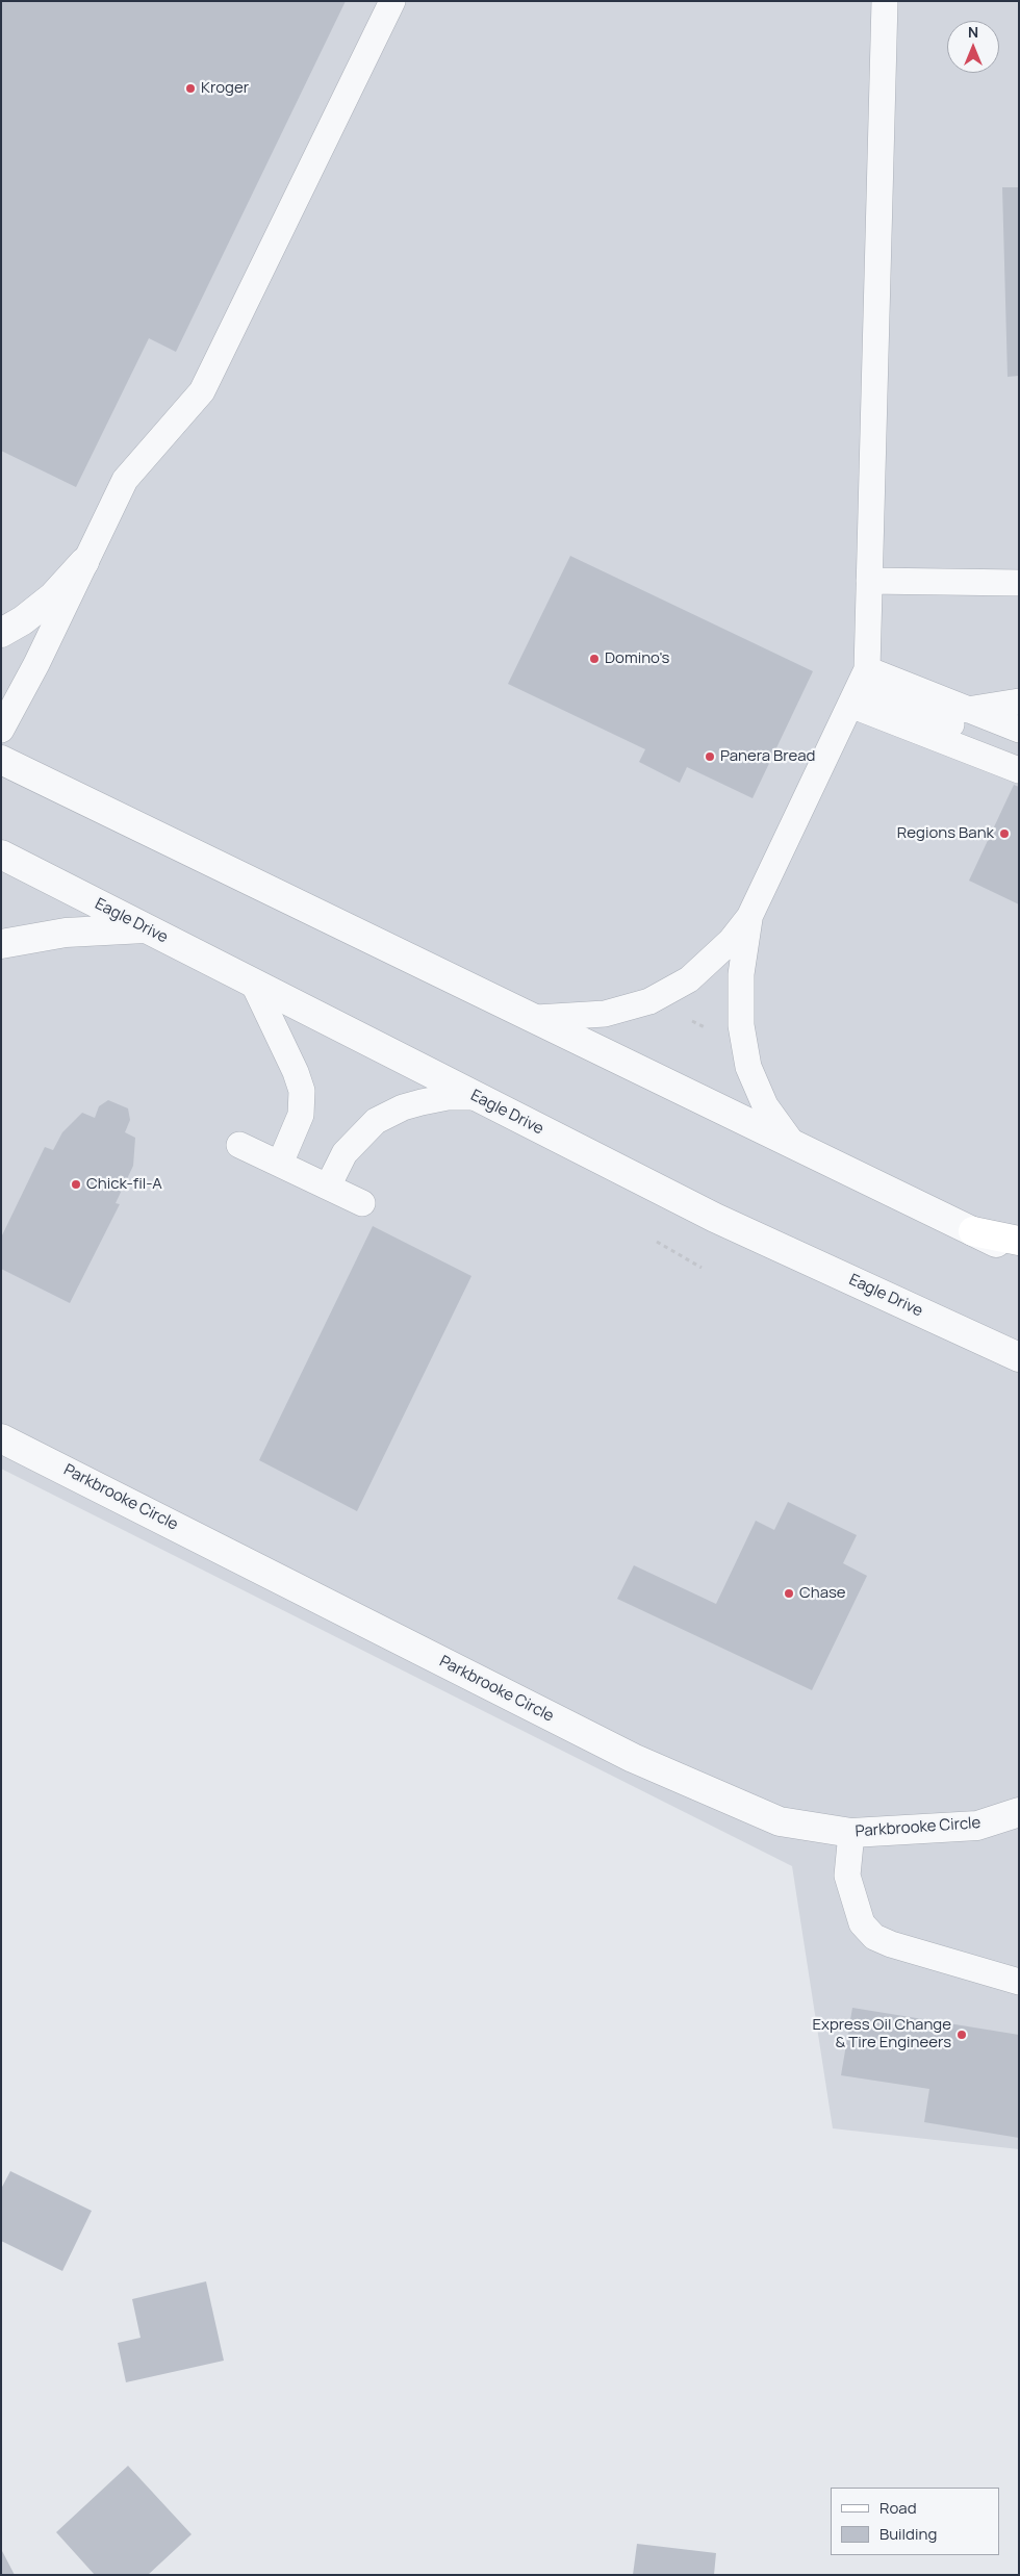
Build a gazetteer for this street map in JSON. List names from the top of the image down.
{
  "streets": {
    "street": ["Eagle Drive", "Parkbrooke Circle"]
  },
  "places": [
    "Kroger",
    "Domino's",
    "Panera Bread",
    "Regions Bank",
    "Chick-fil-A",
    "Chase",
    "Express Oil Change & Tire Engineers"
  ],
  "legend": ["Road", "Building"],
  "north": "top"
}
